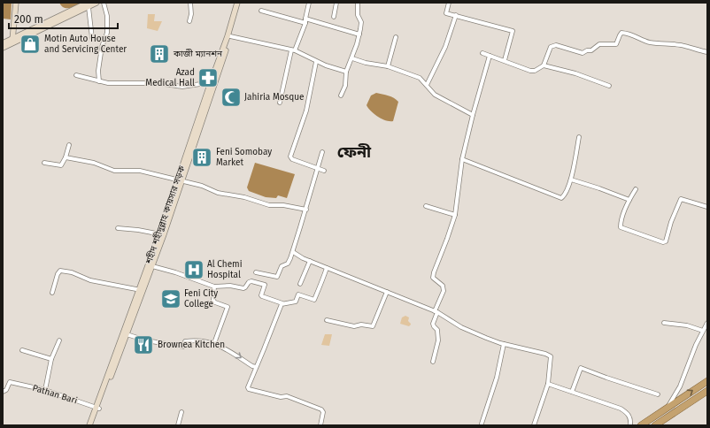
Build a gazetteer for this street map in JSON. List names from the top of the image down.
{
  "streets": {
    "main road": ["শহীদ শহীদুল্লাহ কায়সার সড়ক"],
    "street": ["Pathan Bari"]
  },
  "crossings": [
    ["শহীদ শহীদুল্লাহ কায়সার সড়ক", "Pathan Bari"]
  ],
  "districts": ["ফেনী"],
  "places": {
    "shop": ["Motin Auto House and Servicing Center"],
    "building": ["কাজী ম্যানশন", "Feni Somobay Market"],
    "pharmacy": ["Azad Medical Hall"],
    "mosque": ["Jahiria Mosque"],
    "hospital": ["Al Chemi Hospital"],
    "school or university": ["Feni City College"],
    "restaurant": ["Brownea Kitchen"]
  },
  "scale_bar": "200 m"
}
